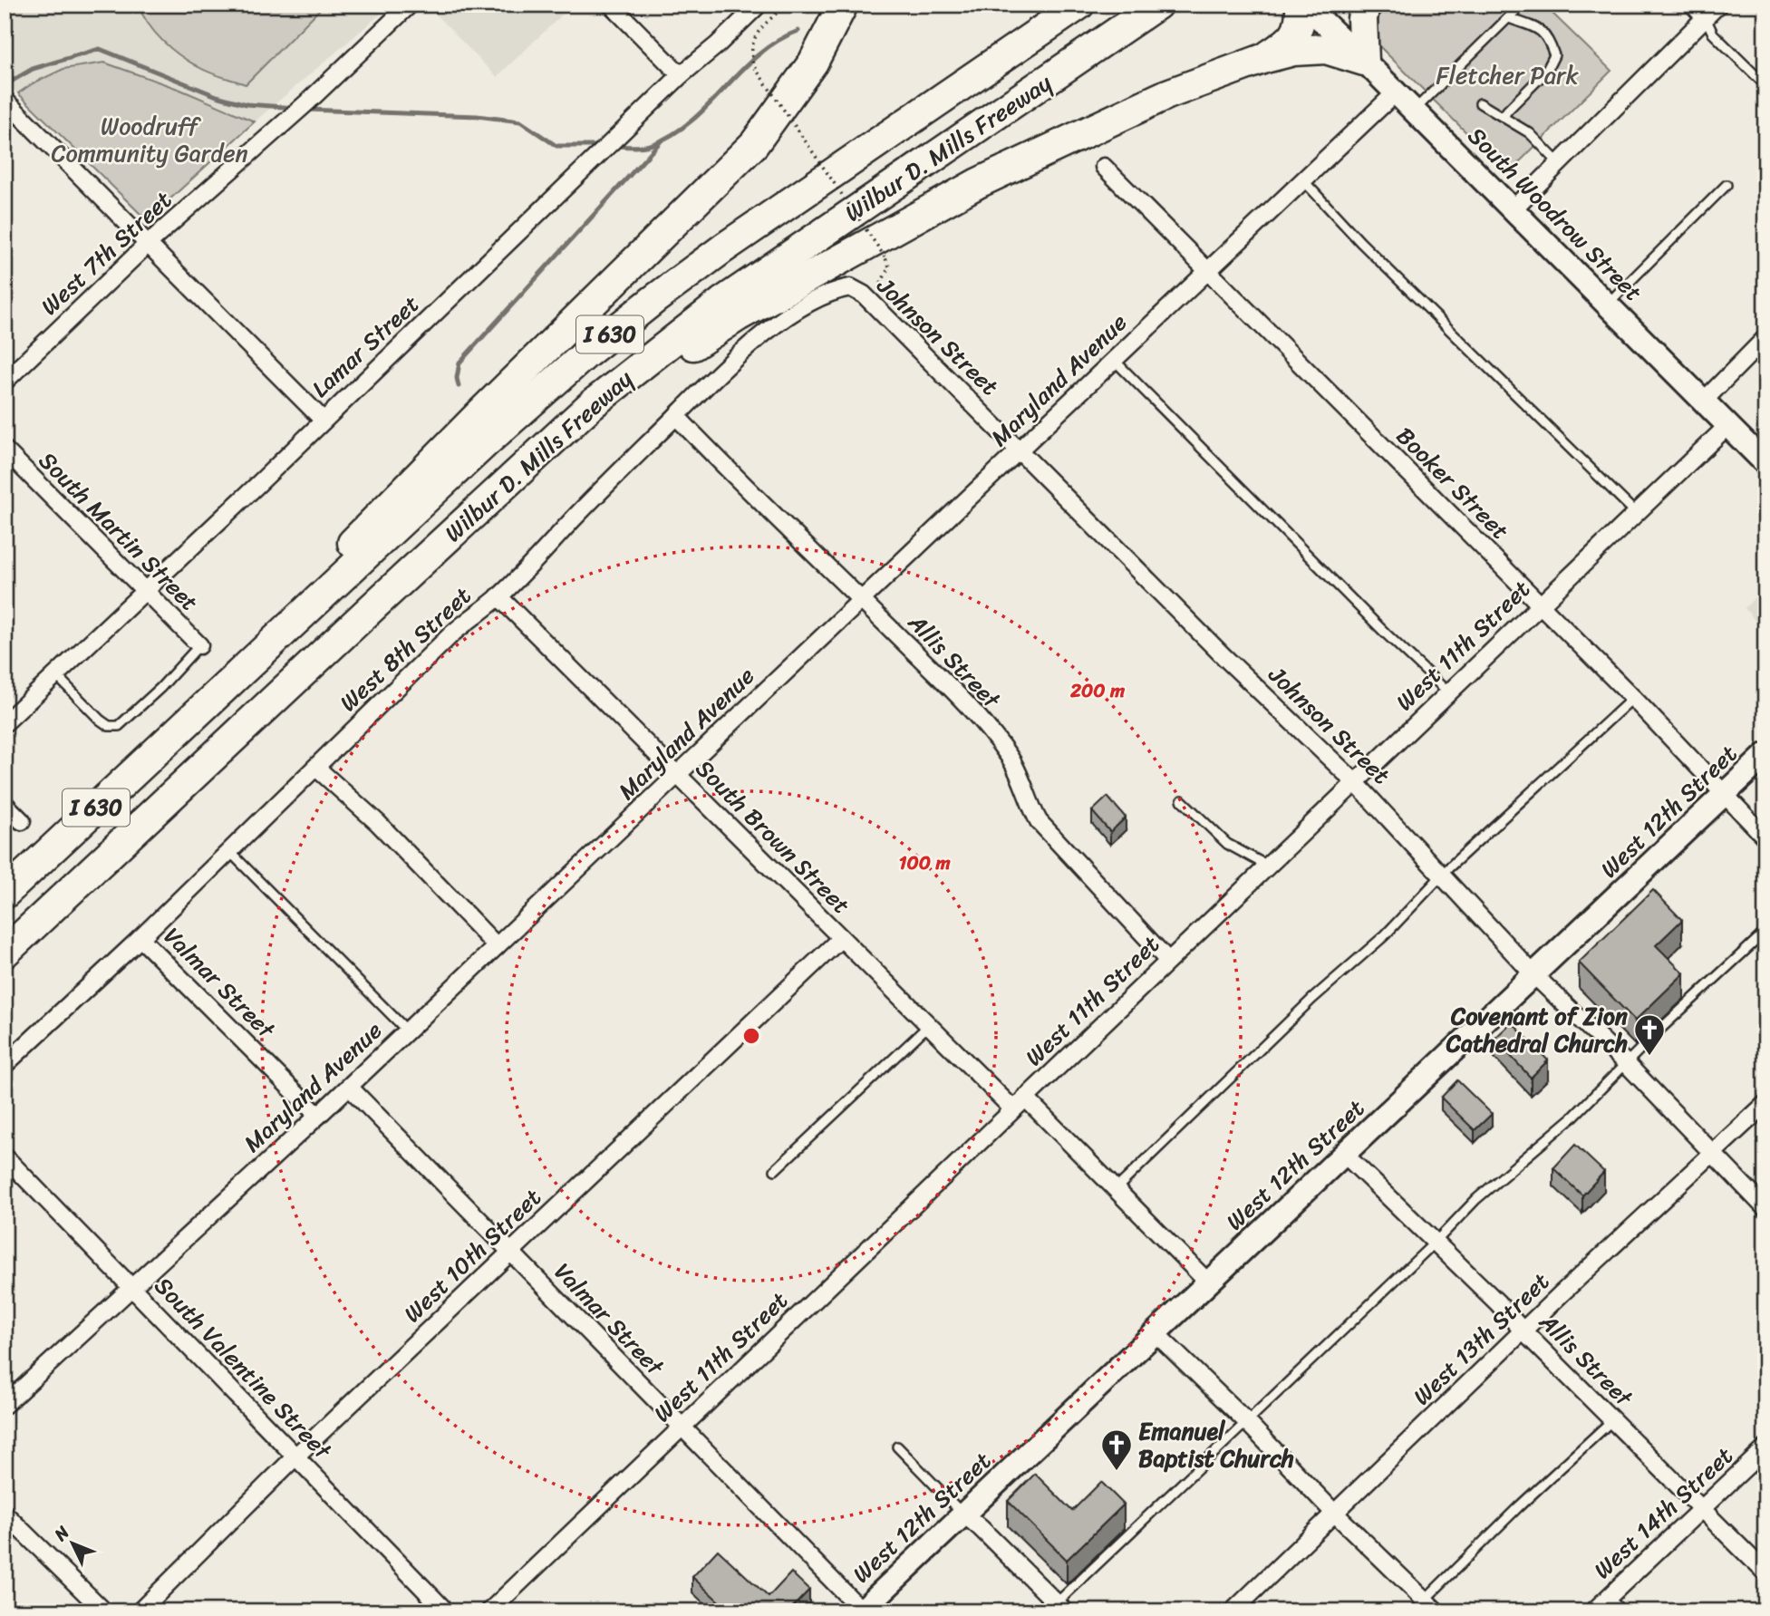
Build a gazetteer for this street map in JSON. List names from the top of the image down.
{
  "streets": {
    "highway": ["Wilbur D. Mills Freeway", "I 630"],
    "main road": ["South Woodrow Street", "West 12th Street"],
    "street": [
      "West 7th Street",
      "Johnson Street",
      "Lamar Street",
      "Maryland Avenue",
      "Booker Street",
      "South Martin Street",
      "West 11th Street",
      "West 8th Street",
      "Allis Street",
      "South Brown Street",
      "Valmar Street",
      "West 10th Street",
      "West 13th Street",
      "South Valentine Street",
      "West 14th Street"
    ]
  },
  "crossings": [
    ["South Woodrow Street", "Maryland Avenue"],
    ["South Woodrow Street", "West 11th Street"],
    ["Johnson Street", "Maryland Avenue"],
    ["Johnson Street", "West 11th Street"],
    ["Johnson Street", "West 8th Street"],
    ["Johnson Street", "West 12th Street"],
    ["Johnson Street", "West 13th Street"],
    ["Lamar Street", "South Martin Street"],
    ["Maryland Avenue", "Booker Street"],
    ["Maryland Avenue", "Allis Street"],
    ["Maryland Avenue", "South Brown Street"],
    ["Maryland Avenue", "Valmar Street"],
    ["Maryland Avenue", "South Valentine Street"],
    ["Booker Street", "West 11th Street"],
    ["Booker Street", "West 12th Street"],
    ["West 11th Street", "Allis Street"],
    ["West 11th Street", "South Brown Street"],
    ["West 11th Street", "Valmar Street"],
    ["West 8th Street", "Allis Street"],
    ["West 8th Street", "South Brown Street"],
    ["West 8th Street", "Valmar Street"],
    ["Allis Street", "West 12th Street"],
    ["Allis Street", "West 13th Street"],
    ["Allis Street", "West 14th Street"],
    ["West 12th Street", "Valmar Street"],
    ["South Brown Street", "West 10th Street"],
    ["Valmar Street", "West 10th Street"],
    ["West 10th Street", "South Valentine Street"]
  ],
  "parks": ["Fletcher Park", "Woodruff Community Garden"],
  "places": {
    "church": ["Covenant of Zion Cathedral Church", "Emanuel Baptist Church"]
  },
  "north": "top left",
  "rings": ["200 m", "100 m"]
}
